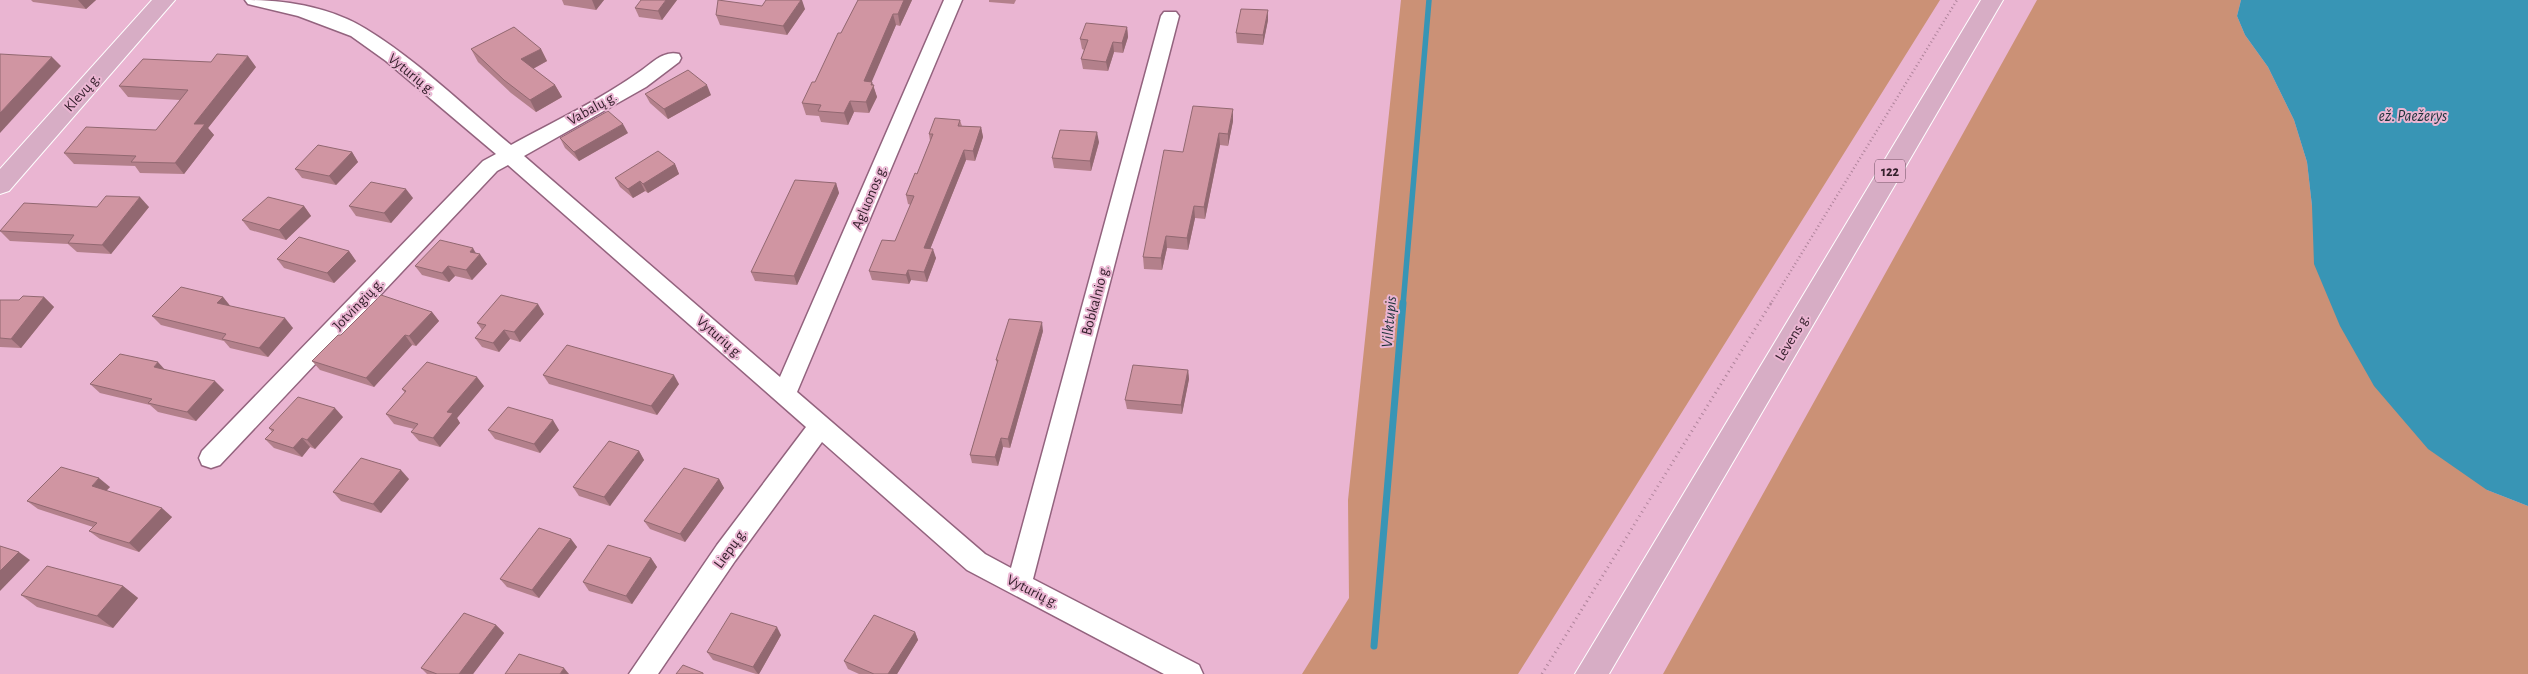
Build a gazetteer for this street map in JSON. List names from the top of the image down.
{
  "streets": {
    "main road": ["Klevų g.", "122", "Lėvens g."],
    "street": [
      "Vyturių g.",
      "Vabalų g.",
      "Agluonos g.",
      "Bobkalnio g.",
      "Jotvingių g.",
      "Liepų g."
    ]
  },
  "crossings": [
    ["Vyturių g.", "Vabalų g."],
    ["Vyturių g.", "Agluonos g."],
    ["Vyturių g.", "Bobkalnio g."],
    ["Vyturių g.", "Jotvingių g."],
    ["Vyturių g.", "Liepų g."],
    ["Vabalų g.", "Jotvingių g."]
  ],
  "water": ["ež. Paežerys", "Vilktupis"]
}
